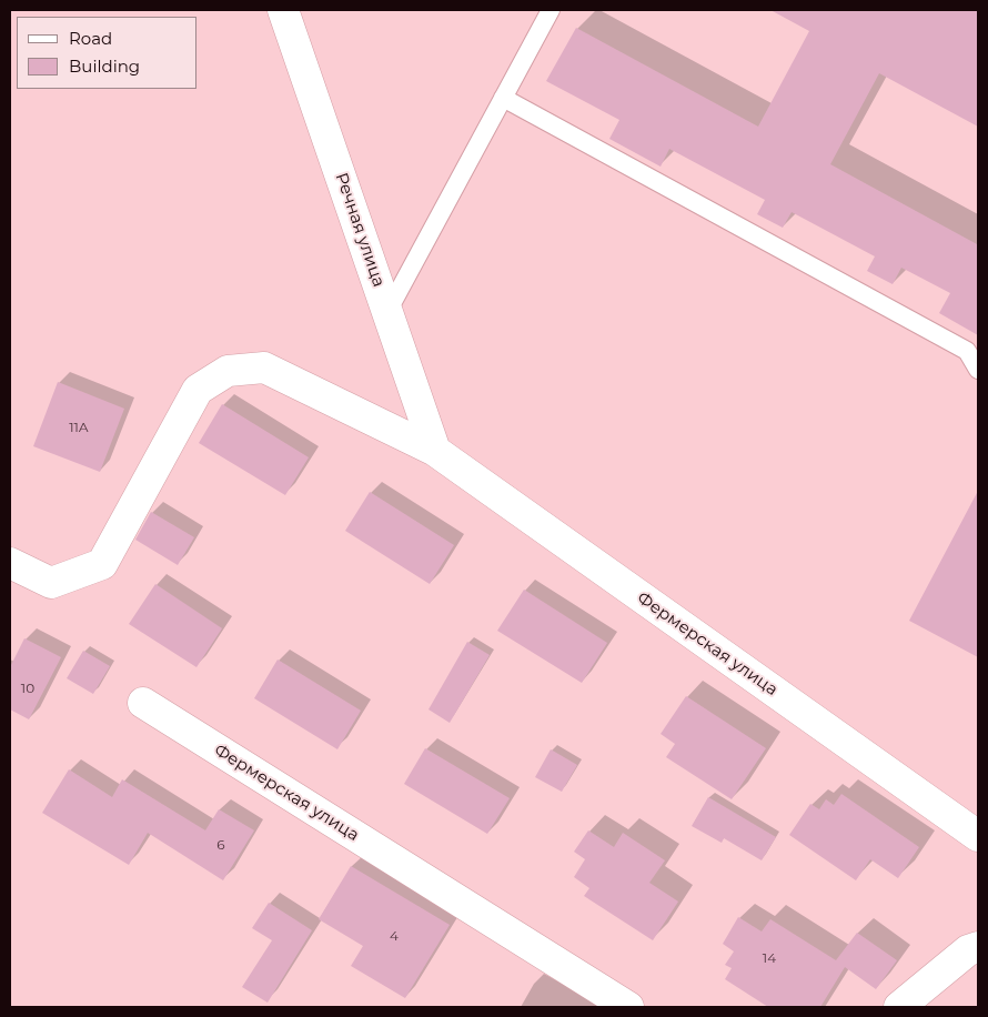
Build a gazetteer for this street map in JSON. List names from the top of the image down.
{
  "streets": {
    "street": ["Речная улица", "Фермерская улица"]
  },
  "crossings": [
    ["Речная улица", "Фермерская улица"]
  ],
  "house_numbers": [
    "11А",
    "10",
    "6",
    "4",
    "14"
  ],
  "legend": ["Road", "Building"]
}
